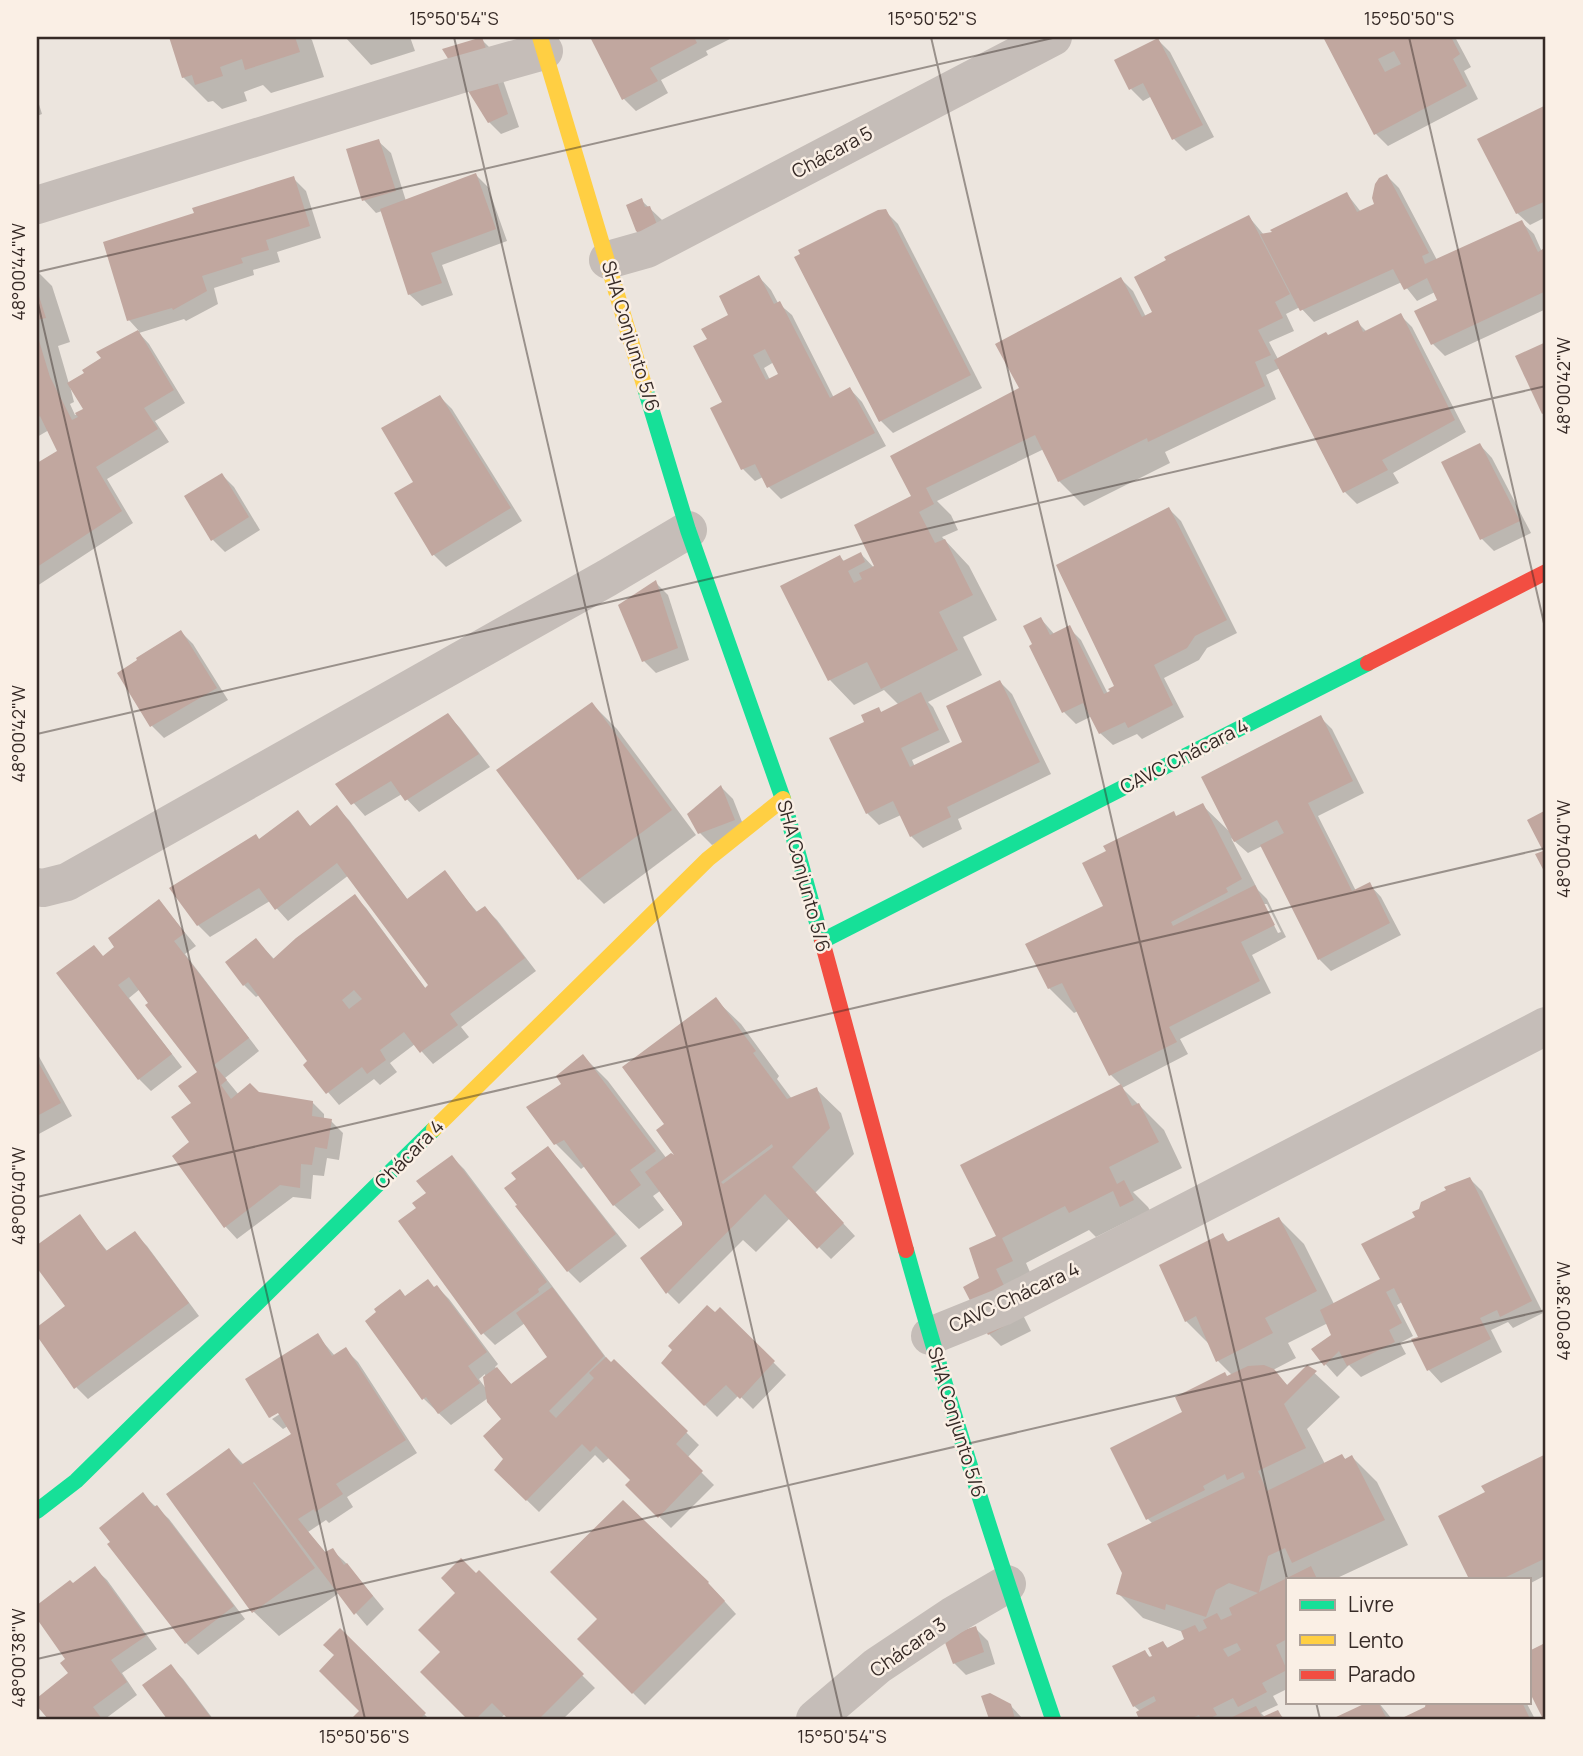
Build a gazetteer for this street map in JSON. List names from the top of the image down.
{
  "streets": {
    "street": [
      "Chácara 5",
      "SHA Conjunto 5/6",
      "CAVC Chácara 4",
      "Chácara 4",
      "Chácara 3"
    ]
  },
  "crossings": [
    ["Chácara 5", "SHA Conjunto 5/6"],
    ["SHA Conjunto 5/6", "CAVC Chácara 4"],
    ["SHA Conjunto 5/6", "Chácara 4"],
    ["SHA Conjunto 5/6", "Chácara 3"]
  ],
  "legend": ["Livre", "Lento", "Parado"],
  "coordinates": [
    "15°50'54\"S",
    "15°50'52\"S",
    "15°50'50\"S",
    "48°00'44\"W",
    "48°00'42\"W",
    "48°00'40\"W",
    "48°00'38\"W",
    "15°50'56\"S"
  ]
}
